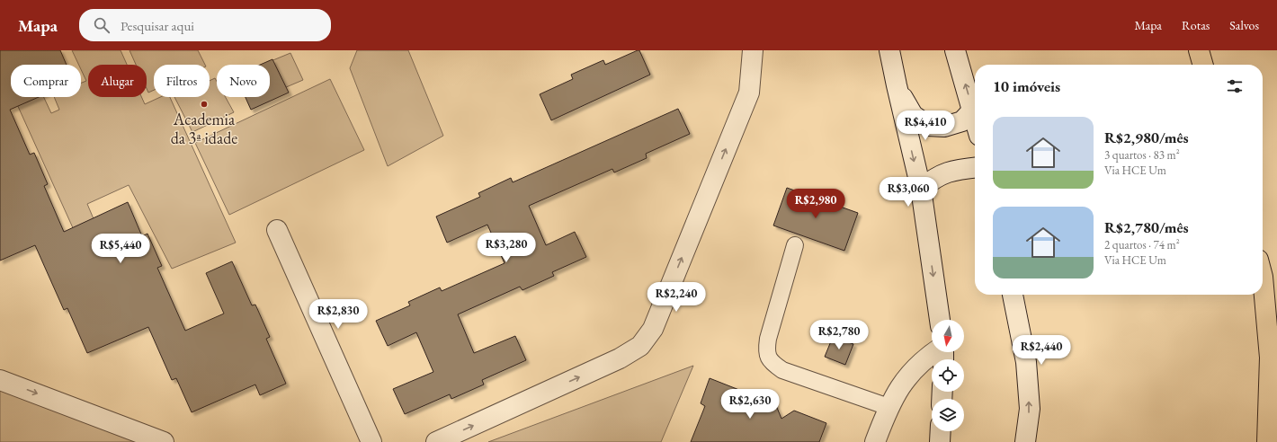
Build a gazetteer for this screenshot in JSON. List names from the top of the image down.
{
  "places": ["Academia da 3ª idade"],
  "north": "bottom",
  "page": {
    "header": "Mapa",
    "search": "Pesquisar aqui",
    "nav": ["Mapa", "Rotas", "Salvos"],
    "chip": [
      "Comprar",
      "Alugar",
      "Filtros",
      "Novo"
    ],
    "heading": "10 imóveis",
    "list": [
      {
        "name": "R$2,980/mês",
        "note": "3 quartos · 83 m² · Via HCE Um"
      },
      {
        "name": "R$2,780/mês",
        "note": "2 quartos · 74 m² · Via HCE Um"
      }
    ],
    "price": [
      "R$4,410",
      "R$3,060",
      "R$2,980",
      "R$3,280",
      "R$5,440",
      "R$2,240",
      "R$2,830",
      "R$2,780",
      "R$2,440",
      "R$2,630"
    ]
  }
}
